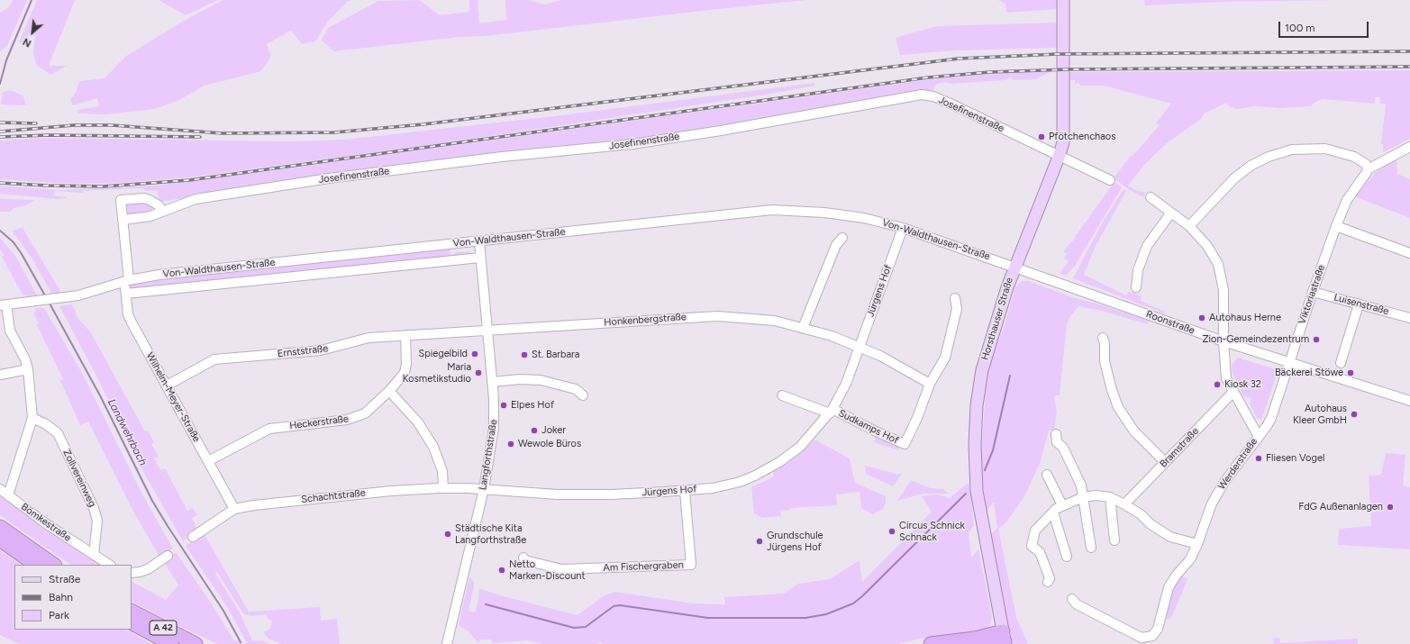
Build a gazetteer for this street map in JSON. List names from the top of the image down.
{
  "streets": {
    "highway": ["A 42"],
    "main road": ["Horsthauser Straße"],
    "street": [
      "Josefinenstraße",
      "Von-Waldthausen-Straße",
      "Jürgens Hof",
      "Viktoriastraße",
      "Luisenstraße",
      "Honkenbergstraße",
      "Roonstraße",
      "Ernststraße",
      "Wilhelm-Meyer-Straße",
      "Heckerstraße",
      "Sudkamps Hof",
      "Bramstraße",
      "Langforthstraße",
      "Werderstraße",
      "Zollvereinweg",
      "Schachtstraße",
      "Bömkestraße",
      "Am Fischergraben"
    ]
  },
  "crossings": [
    ["Josefinenstraße", "Horsthauser Straße"],
    ["Von-Waldthausen-Straße", "Jürgens Hof"],
    ["Von-Waldthausen-Straße", "Horsthauser Straße"],
    ["Von-Waldthausen-Straße", "Roonstraße"],
    ["Von-Waldthausen-Straße", "Wilhelm-Meyer-Straße"],
    ["Von-Waldthausen-Straße", "Langforthstraße"],
    ["Jürgens Hof", "Honkenbergstraße"],
    ["Jürgens Hof", "Sudkamps Hof"],
    ["Jürgens Hof", "Langforthstraße"],
    ["Jürgens Hof", "Schachtstraße"],
    ["Jürgens Hof", "Am Fischergraben"],
    ["Viktoriastraße", "Luisenstraße"],
    ["Viktoriastraße", "Roonstraße"],
    ["Viktoriastraße", "Werderstraße"],
    ["Horsthauser Straße", "Roonstraße"],
    ["Honkenbergstraße", "Ernststraße"],
    ["Honkenbergstraße", "Langforthstraße"],
    ["Roonstraße", "Werderstraße"],
    ["Ernststraße", "Wilhelm-Meyer-Straße"],
    ["Ernststraße", "Heckerstraße"],
    ["Ernststraße", "Langforthstraße"],
    ["Wilhelm-Meyer-Straße", "Heckerstraße"],
    ["Wilhelm-Meyer-Straße", "Schachtstraße"],
    ["Bramstraße", "Werderstraße"],
    ["Langforthstraße", "Schachtstraße"],
    ["Zollvereinweg", "Bömkestraße"]
  ],
  "water": ["Landwehrbach"],
  "places": [
    "Pfötchenchaos",
    "Autohaus Herne",
    "Zion-Gemeindezentrum",
    "Spiegelbild",
    "St. Barbara",
    "Maria Kosmetikstudio",
    "Bäckerei Stöwe",
    "Kiosk 32",
    "Elpes Hof",
    "Autohaus Kleer GmbH",
    "Joker",
    "Wewole Büros",
    "Fliesen Vogel",
    "FdG Außenanlagen",
    "Circus Schnick Schnack",
    "Städtische Kita Langforthstraße",
    "Grundschule Jürgens Hof",
    "Netto Marken-Discount"
  ],
  "legend": ["Straße", "Bahn", "Park"],
  "scale_bar": "100 m",
  "north": "bottom left"
}
